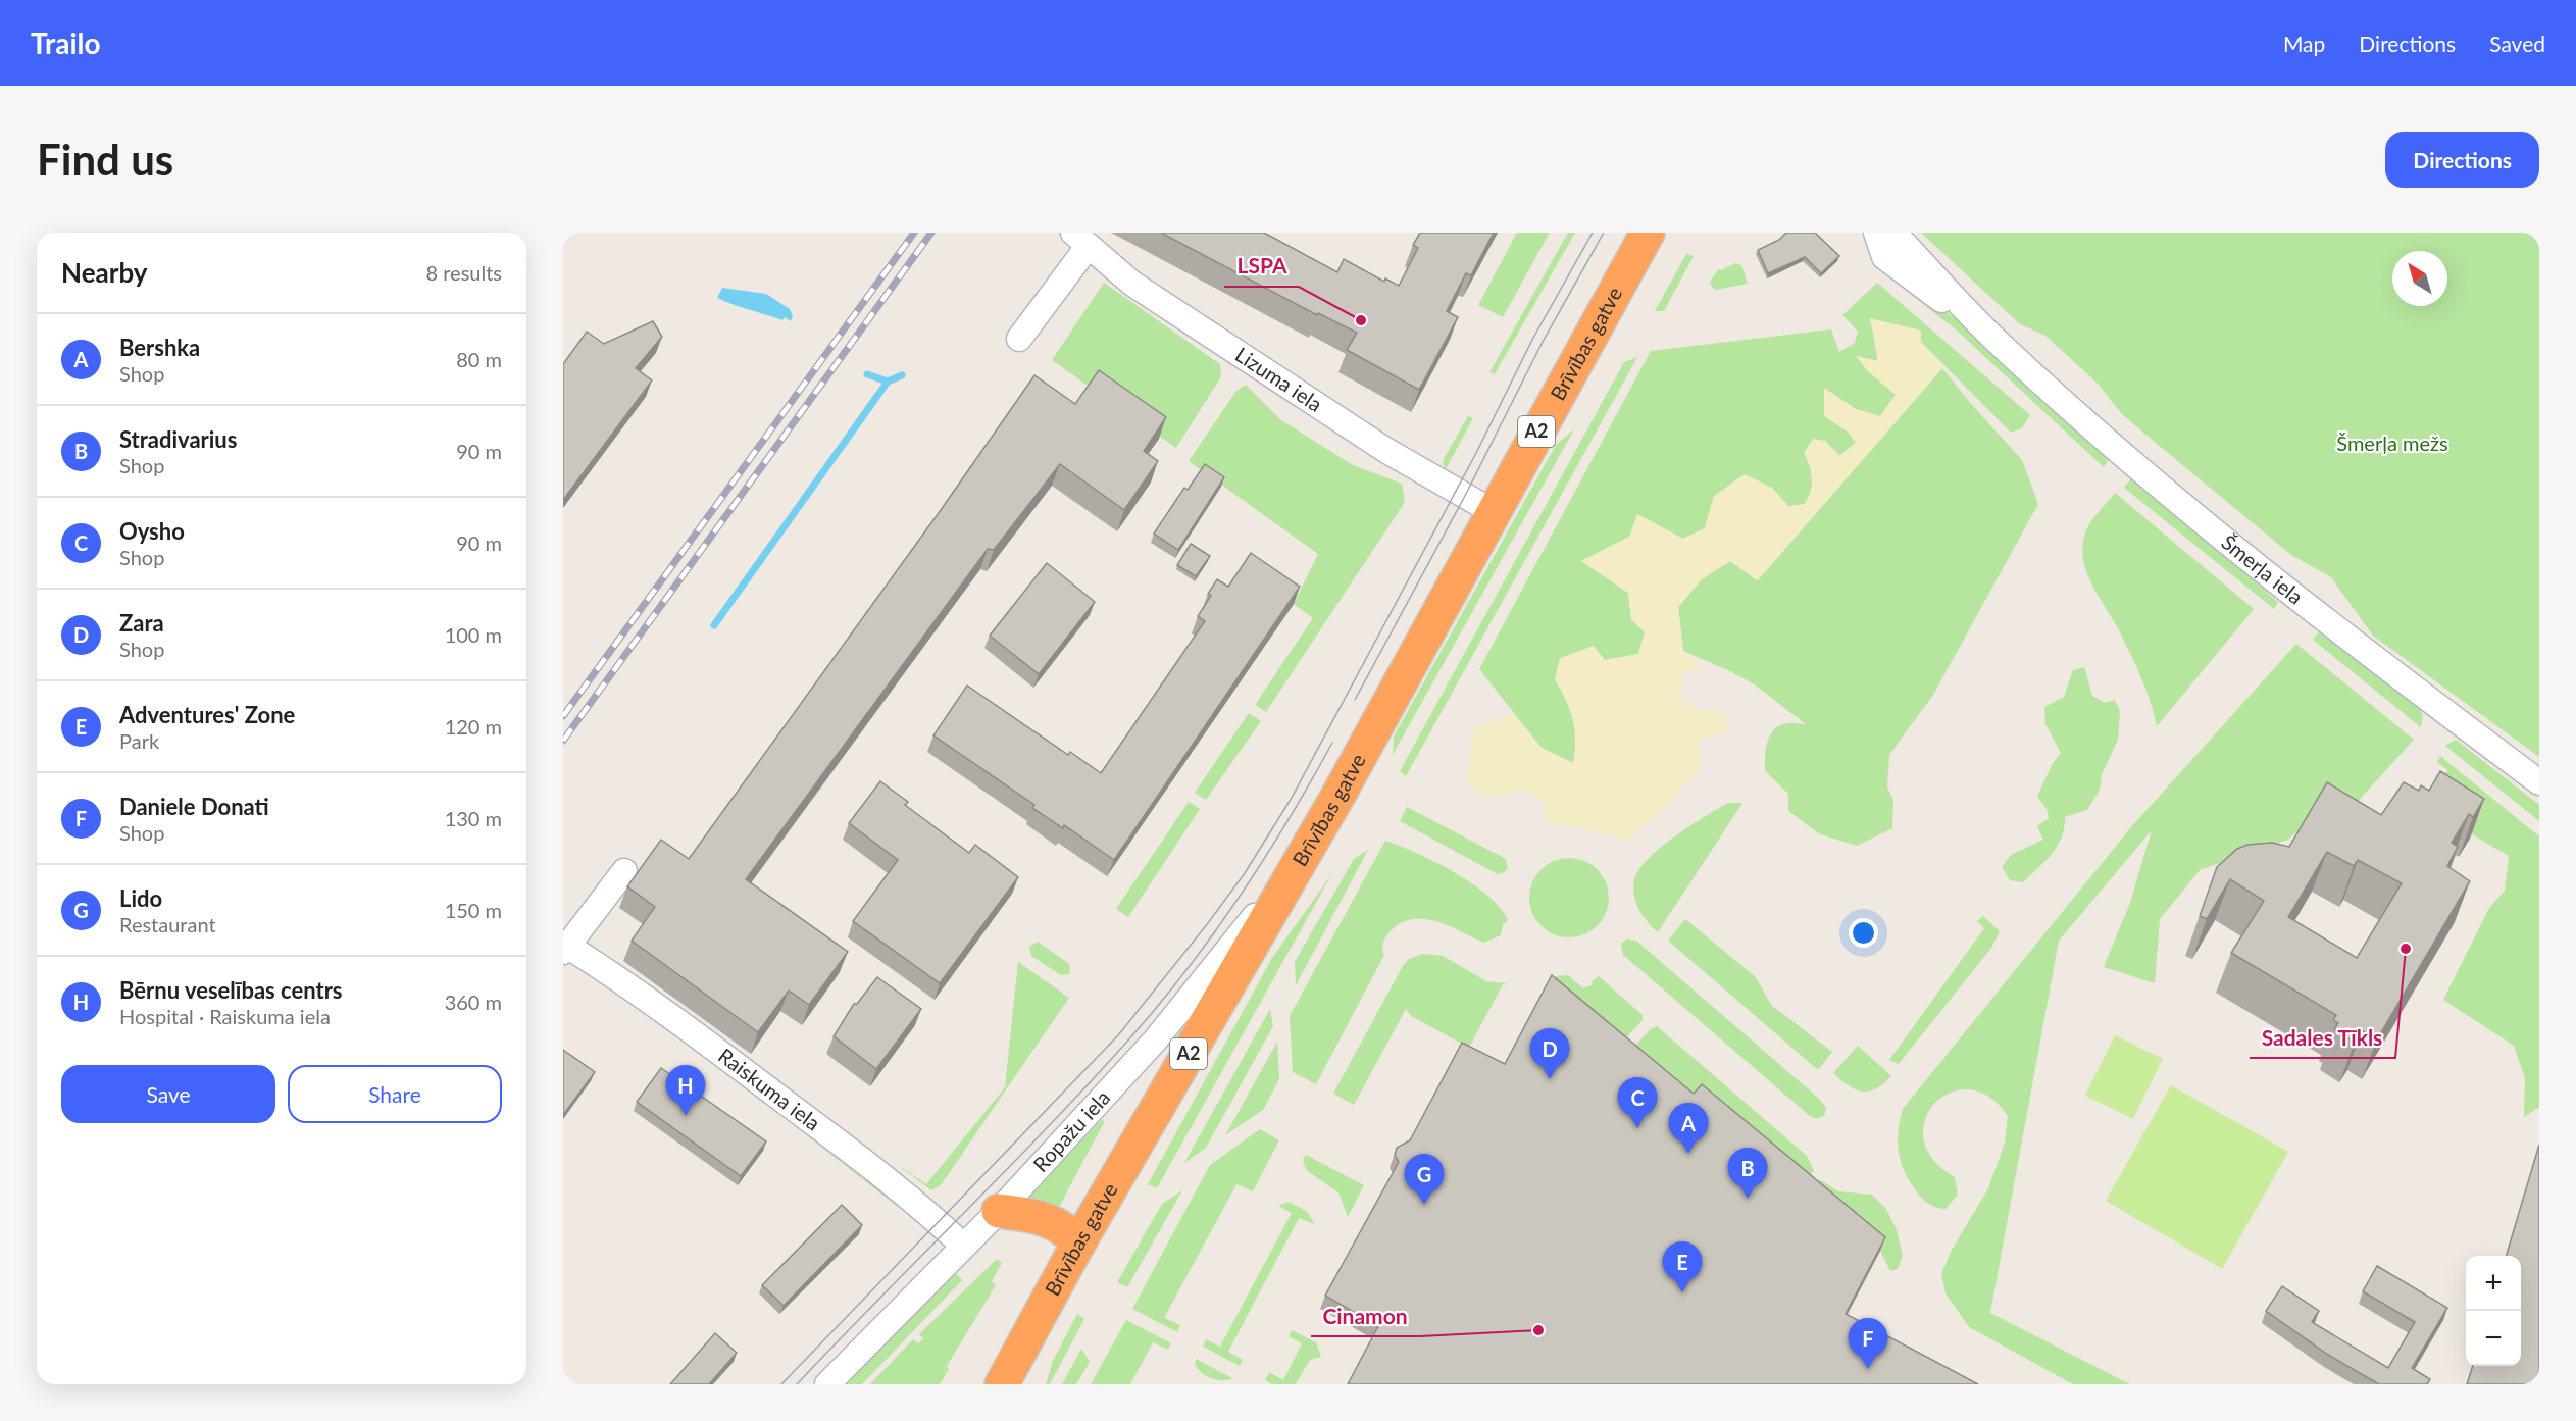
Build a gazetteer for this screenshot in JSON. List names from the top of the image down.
{
  "streets": {
    "highway": ["Brīvības gatve", "A2"],
    "street": [
      "Lizuma iela",
      "Šmerļa iela",
      "Raiskuma iela",
      "Ropažu iela"
    ]
  },
  "crossings": [
    ["Brīvības gatve", "Lizuma iela"],
    ["Brīvības gatve", "Ropažu iela"],
    ["Raiskuma iela", "Ropažu iela"]
  ],
  "parks": ["Šmerļa mežs"],
  "places": ["LSPA", "Sadales Tīkls", "Cinamon"],
  "north": "top left",
  "page": {
    "header": "Trailo",
    "nav": ["Map", "Directions", "Saved"],
    "buttons": [
      "Directions",
      ["Save", "Share"]
    ],
    "title": "Find us",
    "heading": ["Nearby", "8 results"],
    "list": [
      {
        "mark": "A",
        "name": "Bershka",
        "note": "Shop",
        "value": "80 m"
      },
      {
        "mark": "B",
        "name": "Stradivarius",
        "note": "Shop",
        "value": "90 m"
      },
      {
        "mark": "C",
        "name": "Oysho",
        "note": "Shop",
        "value": "90 m"
      },
      {
        "mark": "D",
        "name": "Zara",
        "note": "Shop",
        "value": "100 m"
      },
      {
        "mark": "E",
        "name": "Adventures' Zone",
        "note": "Park",
        "value": "120 m"
      },
      {
        "mark": "F",
        "name": "Daniele Donati",
        "note": "Shop",
        "value": "130 m"
      },
      {
        "mark": "G",
        "name": "Lido",
        "note": "Restaurant",
        "value": "150 m"
      },
      {
        "mark": "H",
        "name": "Bērnu veselības centrs",
        "note": "Hospital · Raiskuma iela",
        "value": "360 m"
      }
    ],
    "pins": [
      "D",
      "H",
      "C",
      "A",
      "B",
      "G",
      "E",
      "F"
    ],
    "map_buttons": ["+", "−"]
  }
}
